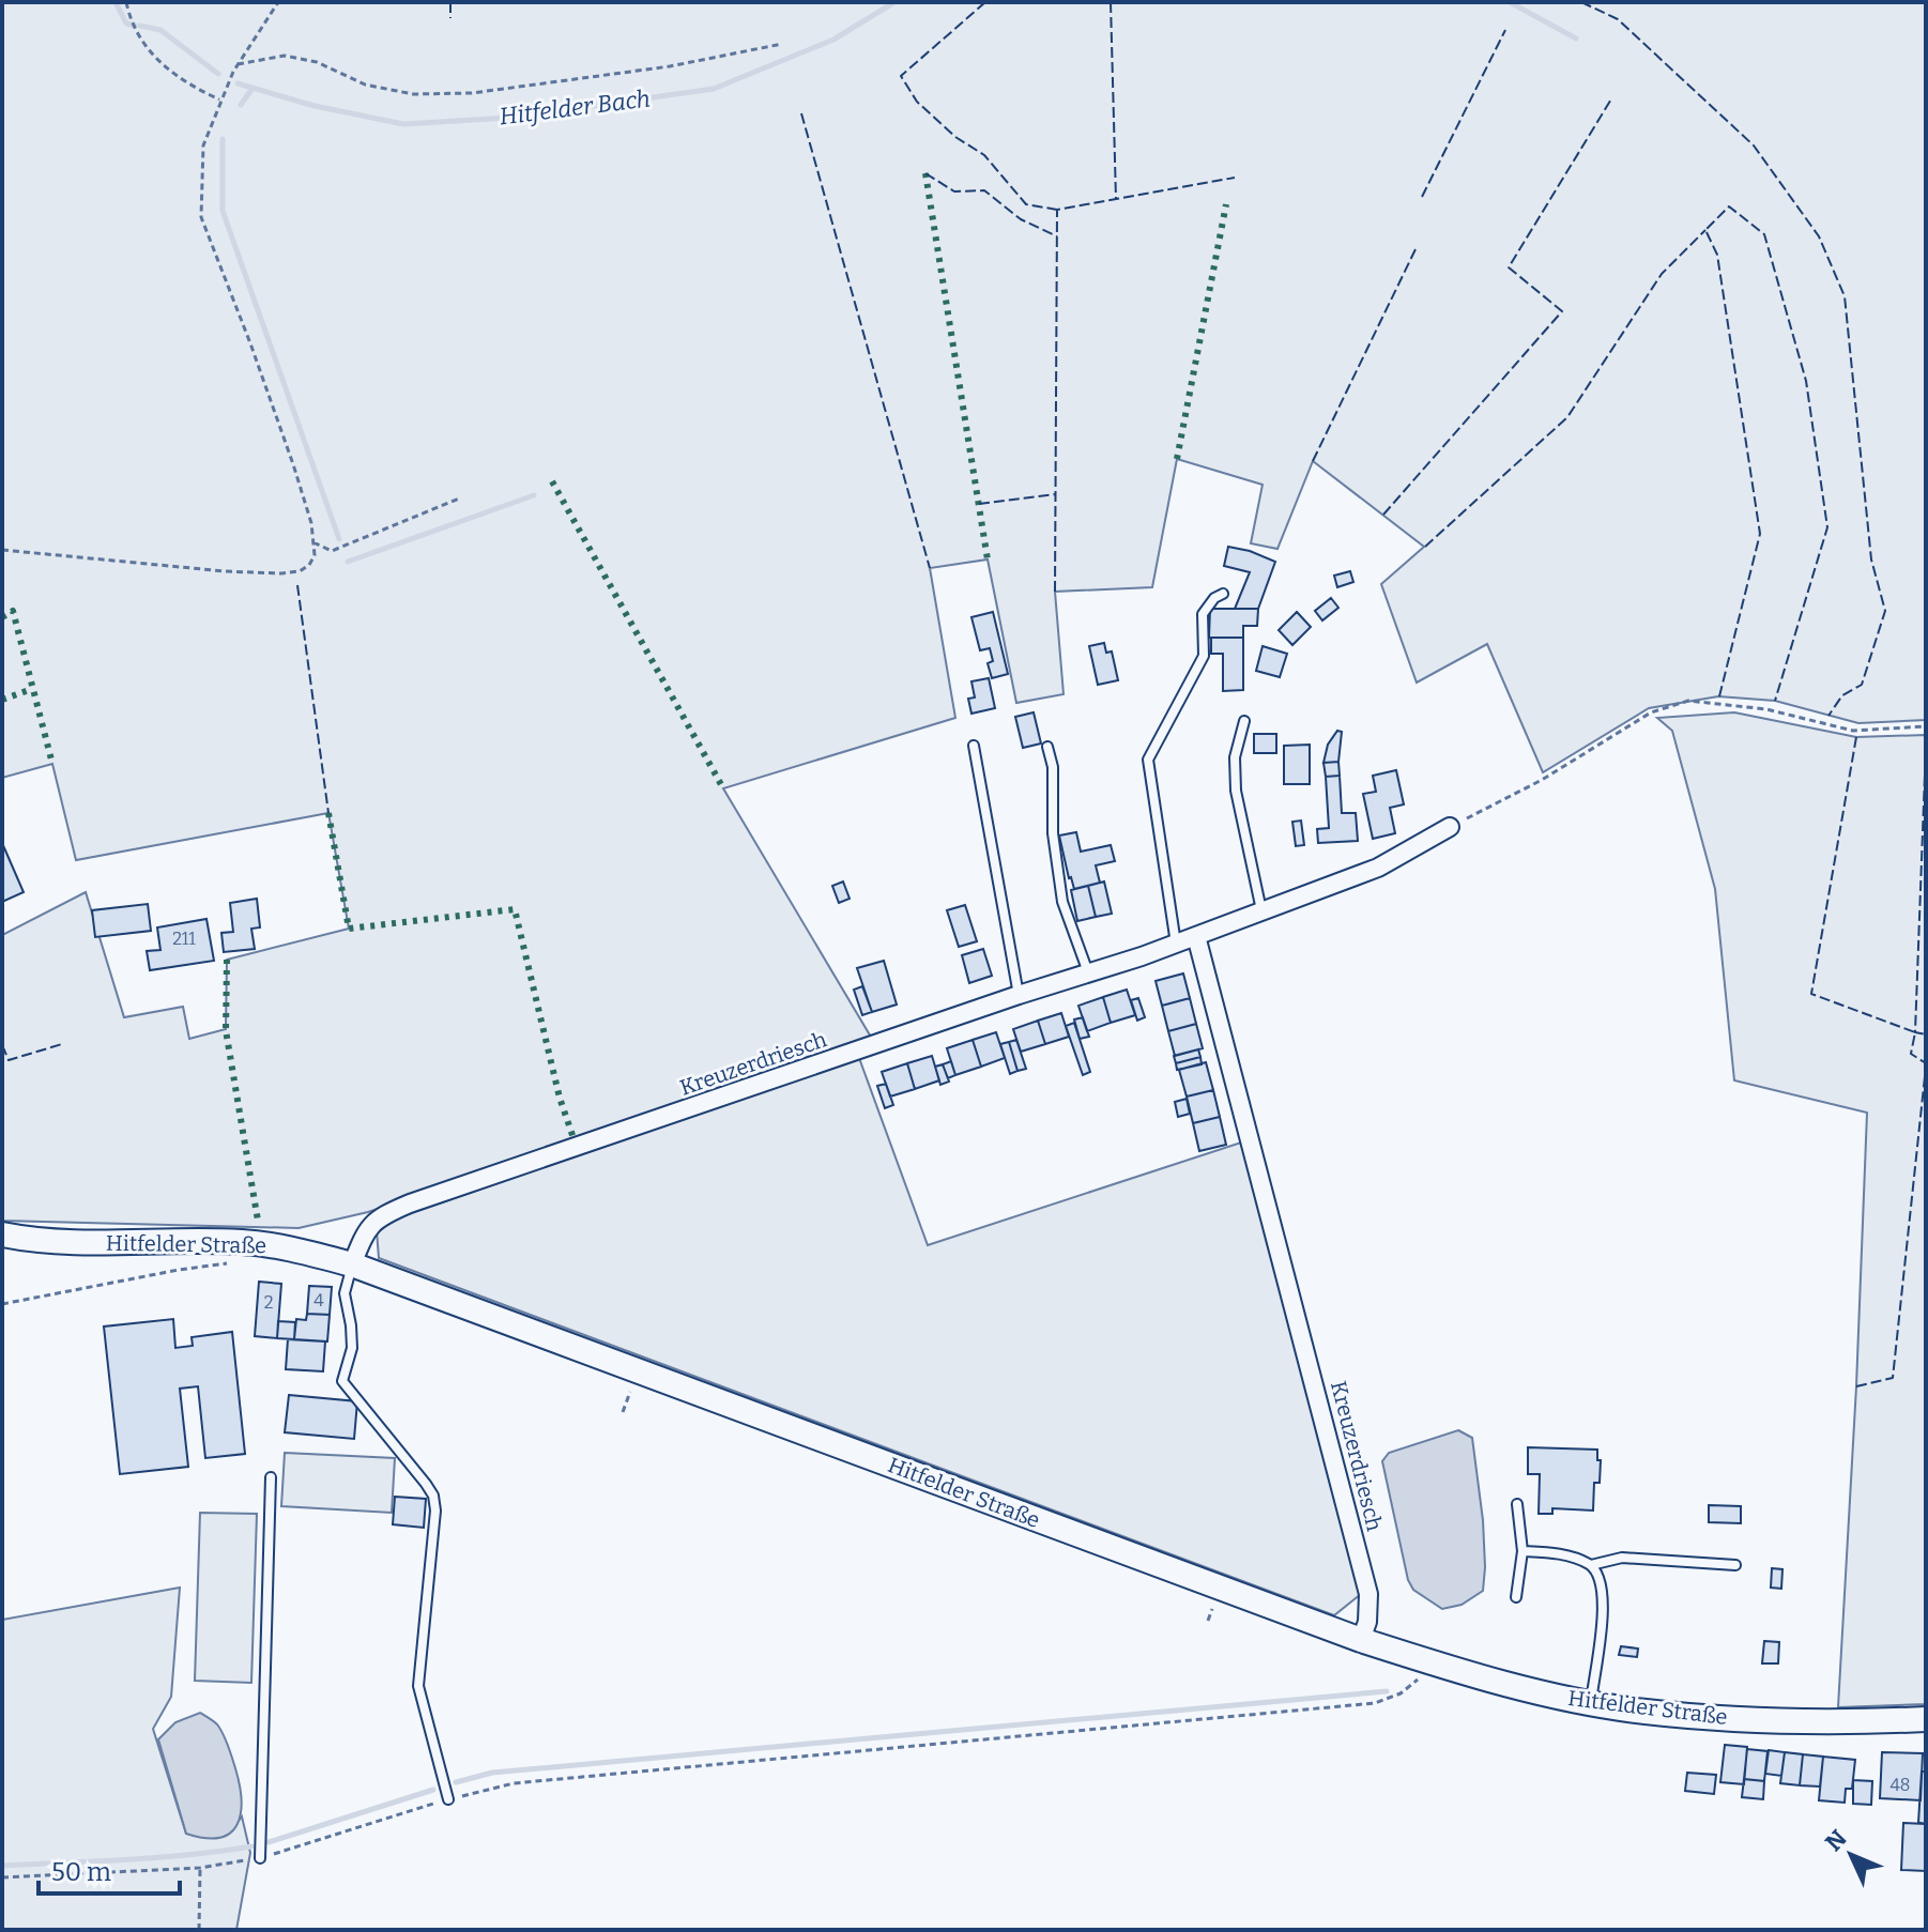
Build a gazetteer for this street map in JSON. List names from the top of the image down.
{
  "streets": {
    "main road": ["Hitfelder Straße"],
    "street": ["Kreuzerdriesch"]
  },
  "crossings": [
    ["Kreuzerdriesch", "Hitfelder Straße"]
  ],
  "water": ["Hitfelder Bach"],
  "house_numbers": [
    "211",
    "4",
    "2",
    "48"
  ],
  "scale_bar": "50 m",
  "north": "top left"
}
